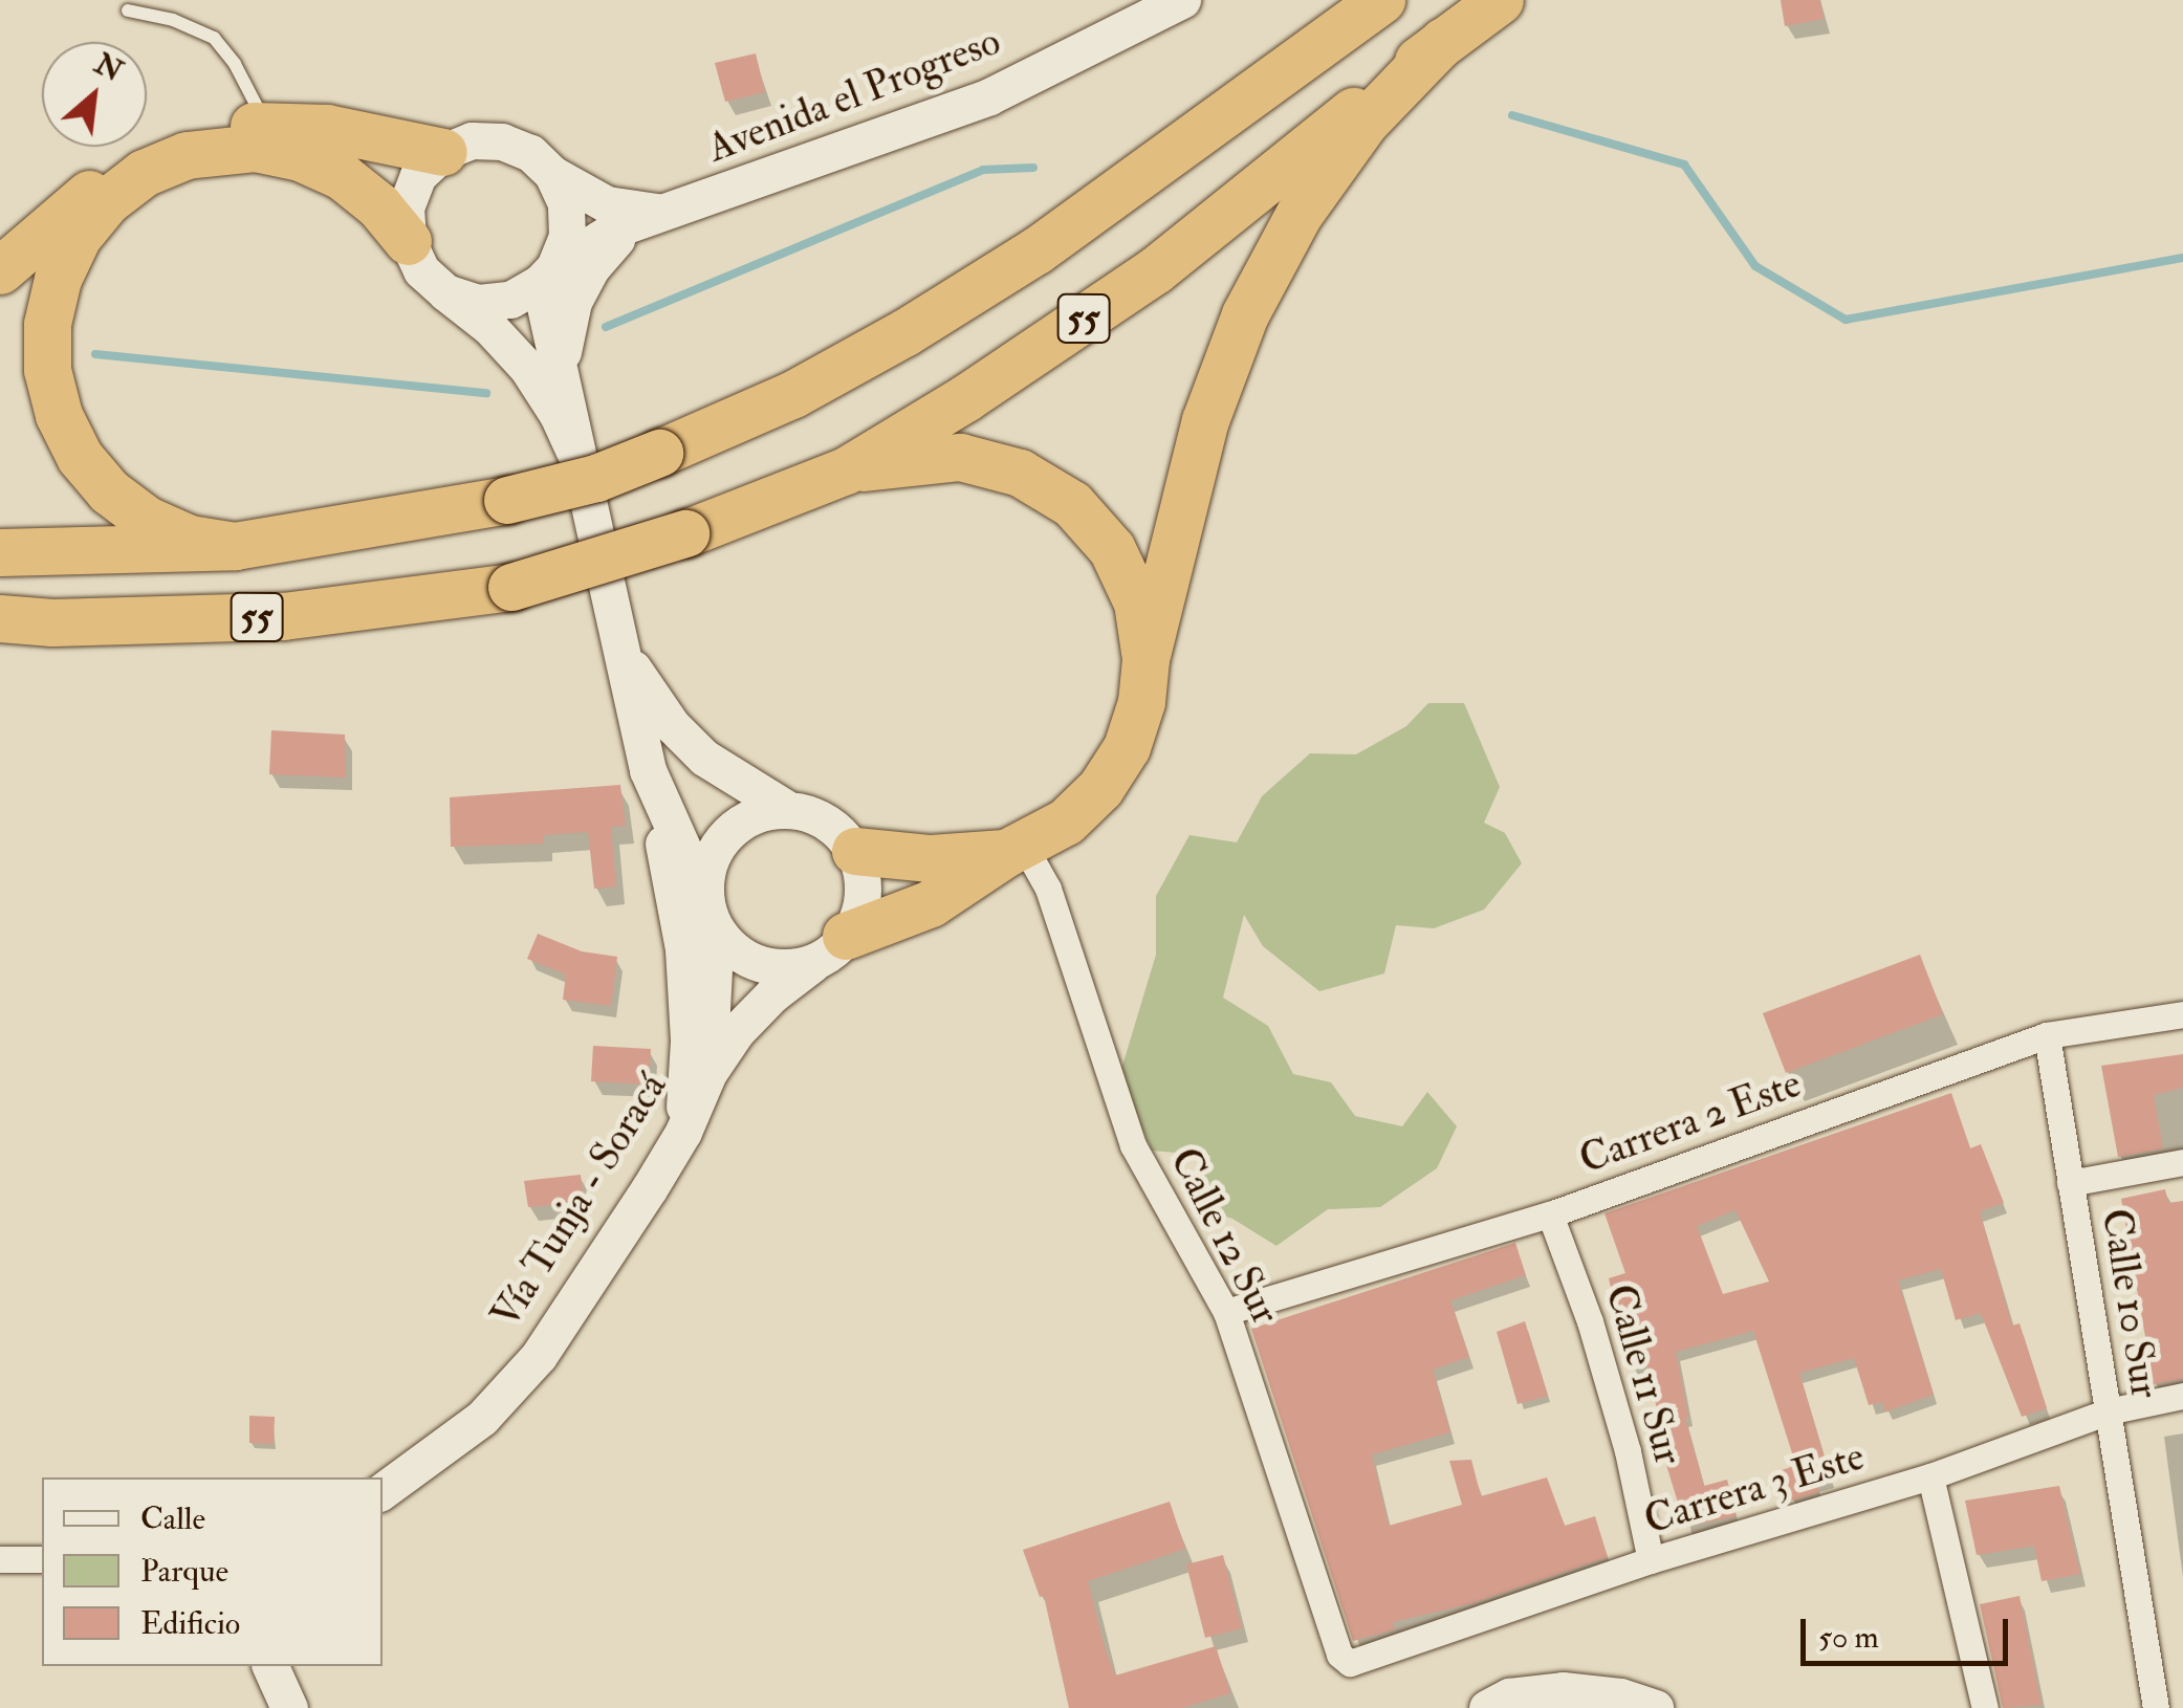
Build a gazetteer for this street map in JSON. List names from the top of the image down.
{
  "streets": {
    "highway": ["55"],
    "main road": ["Avenida el Progreso", "Vía Tunja - Soracá"],
    "street": [
      "Carrera 2 Este",
      "Calle 12 Sur",
      "Calle 10 Sur",
      "Calle 11 Sur",
      "Carrera 3 Este"
    ]
  },
  "crossings": [
    ["Avenida el Progreso", "Vía Tunja - Soracá"],
    ["Carrera 2 Este", "Calle 12 Sur"],
    ["Carrera 2 Este", "Calle 10 Sur"],
    ["Carrera 2 Este", "Calle 11 Sur"],
    ["Calle 12 Sur", "Carrera 3 Este"],
    ["Calle 10 Sur", "Carrera 3 Este"],
    ["Calle 11 Sur", "Carrera 3 Este"]
  ],
  "legend": ["Calle", "Parque", "Edificio"],
  "scale_bar": "50 m",
  "north": "top right"
}
